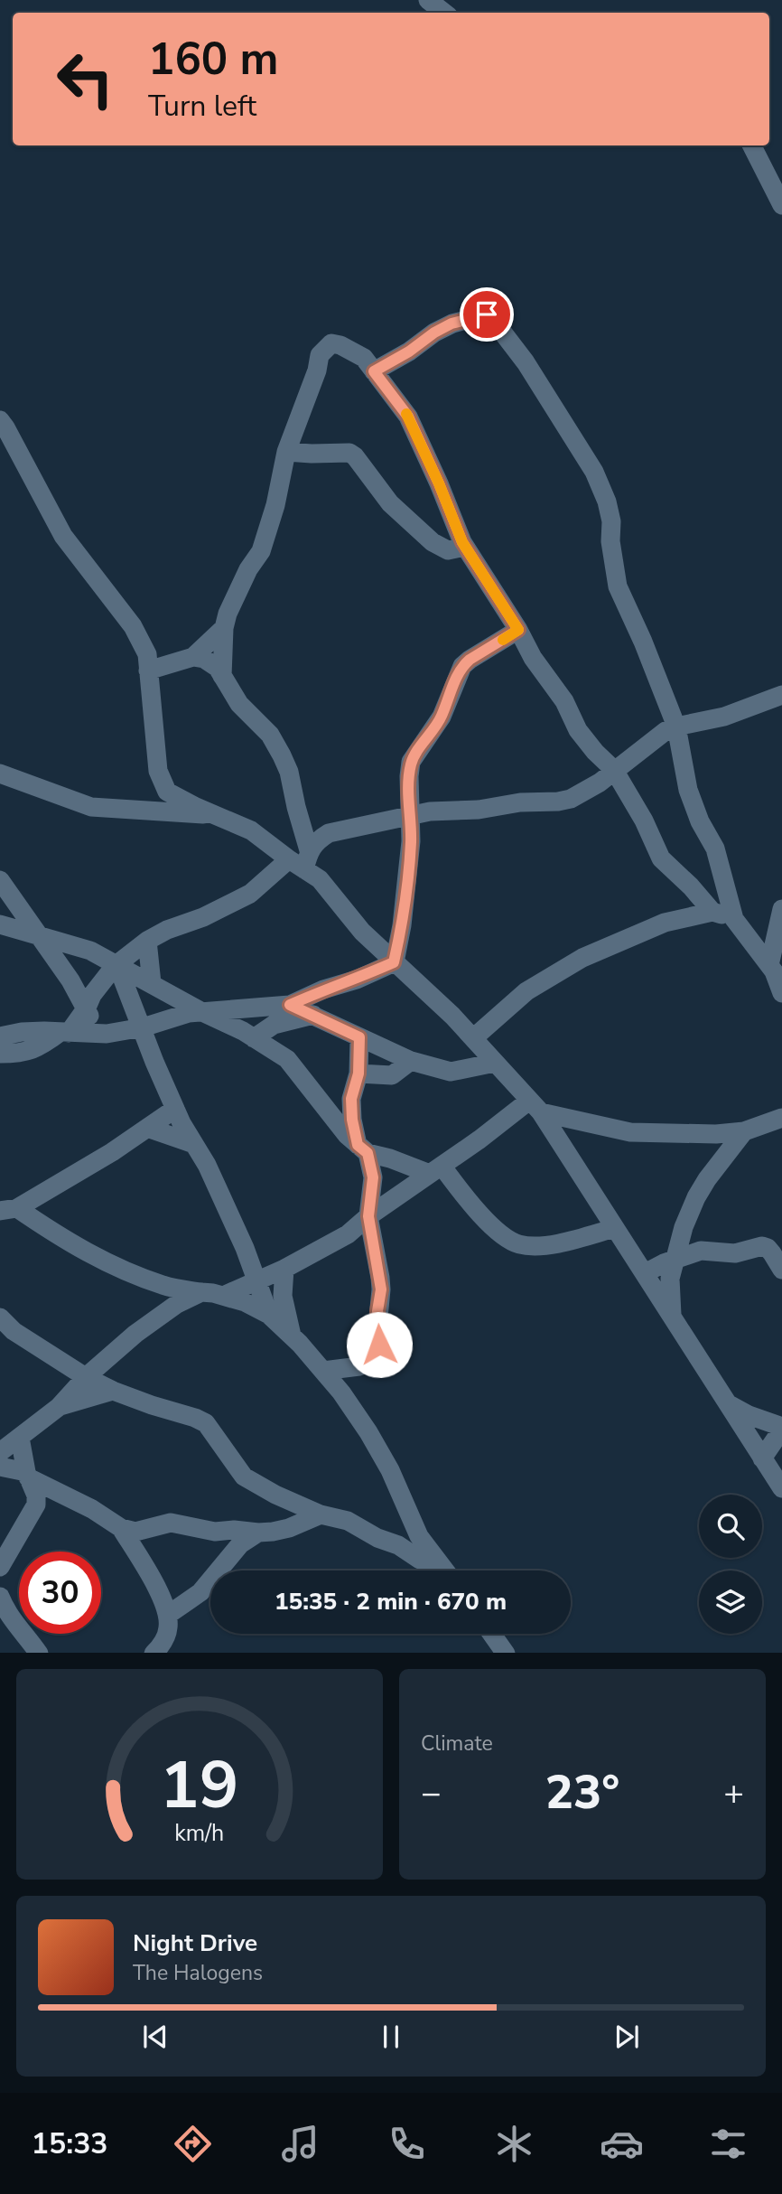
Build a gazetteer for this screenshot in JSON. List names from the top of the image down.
{
  "page": {
    "turn": ["160 m", "Turn left"],
    "limit": "30",
    "trip": "15:35 · 2 min · 670 m",
    "tile": "Climate",
    "heat": ["−", "23°", "+"],
    "song": ["Night Drive", "The Halogens"],
    "tabs": "15:33",
    "gauge": ["19", "km/h"]
  }
}
